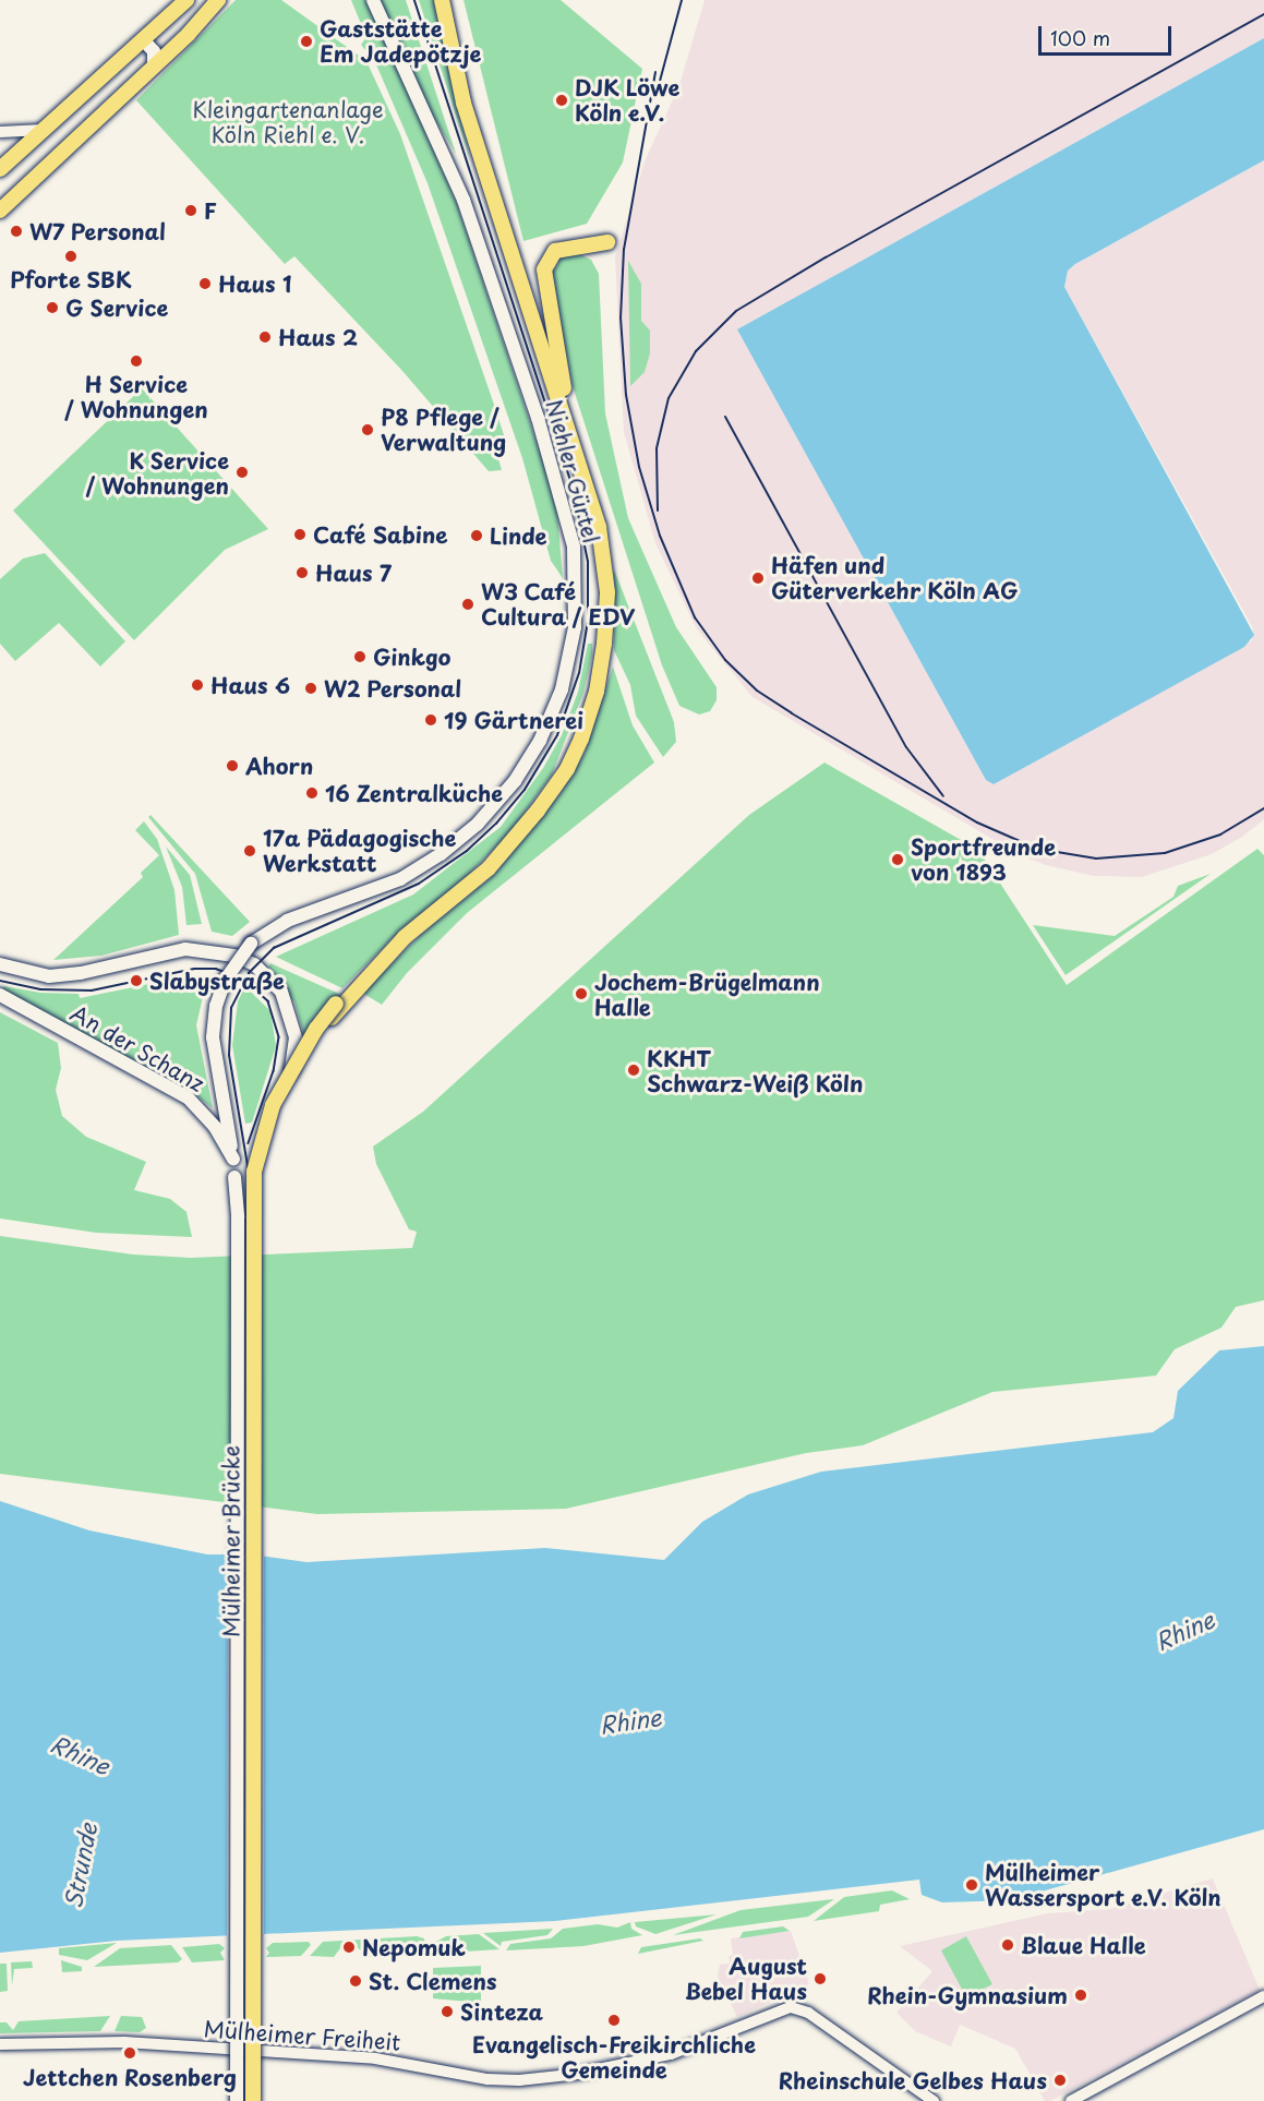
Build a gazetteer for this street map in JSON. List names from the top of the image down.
{
  "streets": {
    "main road": ["Niehler Gürtel", "An der Schanz", "Mülheimer Brücke"],
    "street": ["Mülheimer Freiheit"]
  },
  "crossings": [
    ["Niehler Gürtel", "An der Schanz"],
    ["Niehler Gürtel", "Mülheimer Brücke"],
    ["An der Schanz", "Mülheimer Brücke"]
  ],
  "water": ["Rhine", "Strunde"],
  "parks": ["Kleingartenanlage Köln Riehl e. V."],
  "places": [
    "Gaststätte Em Jadepötzje",
    "DJK Löwe Köln e.V.",
    "F",
    "W7 Personal",
    "Pforte SBK",
    "Haus 1",
    "G Service",
    "Haus 2",
    "H Service / Wohnungen",
    "P8 Pflege / Verwaltung",
    "K Service / Wohnungen",
    "Café Sabine",
    "Linde",
    "Haus 7",
    "Häfen und Güterverkehr Köln AG",
    "W3 Café Cultura / EDV",
    "Ginkgo",
    "Haus 6",
    "W2 Personal",
    "19 Gärtnerei",
    "Ahorn",
    "16 Zentralküche",
    "17a Pädagogische Werkstatt",
    "Sportfreunde von 1893",
    "Slabystraße",
    "Jochem-Brügelmann Halle",
    "KKHT Schwarz-Weiß Köln",
    "Mülheimer Wassersport e.V. Köln",
    "Blaue Halle",
    "Nepomuk",
    "August Bebel Haus",
    "St. Clemens",
    "Rhein-Gymnasium",
    "Sinteza",
    "Evangelisch-Freikirchliche Gemeinde",
    "Jettchen Rosenberg",
    "Rheinschule Gelbes Haus"
  ],
  "scale_bar": "100 m"
}
